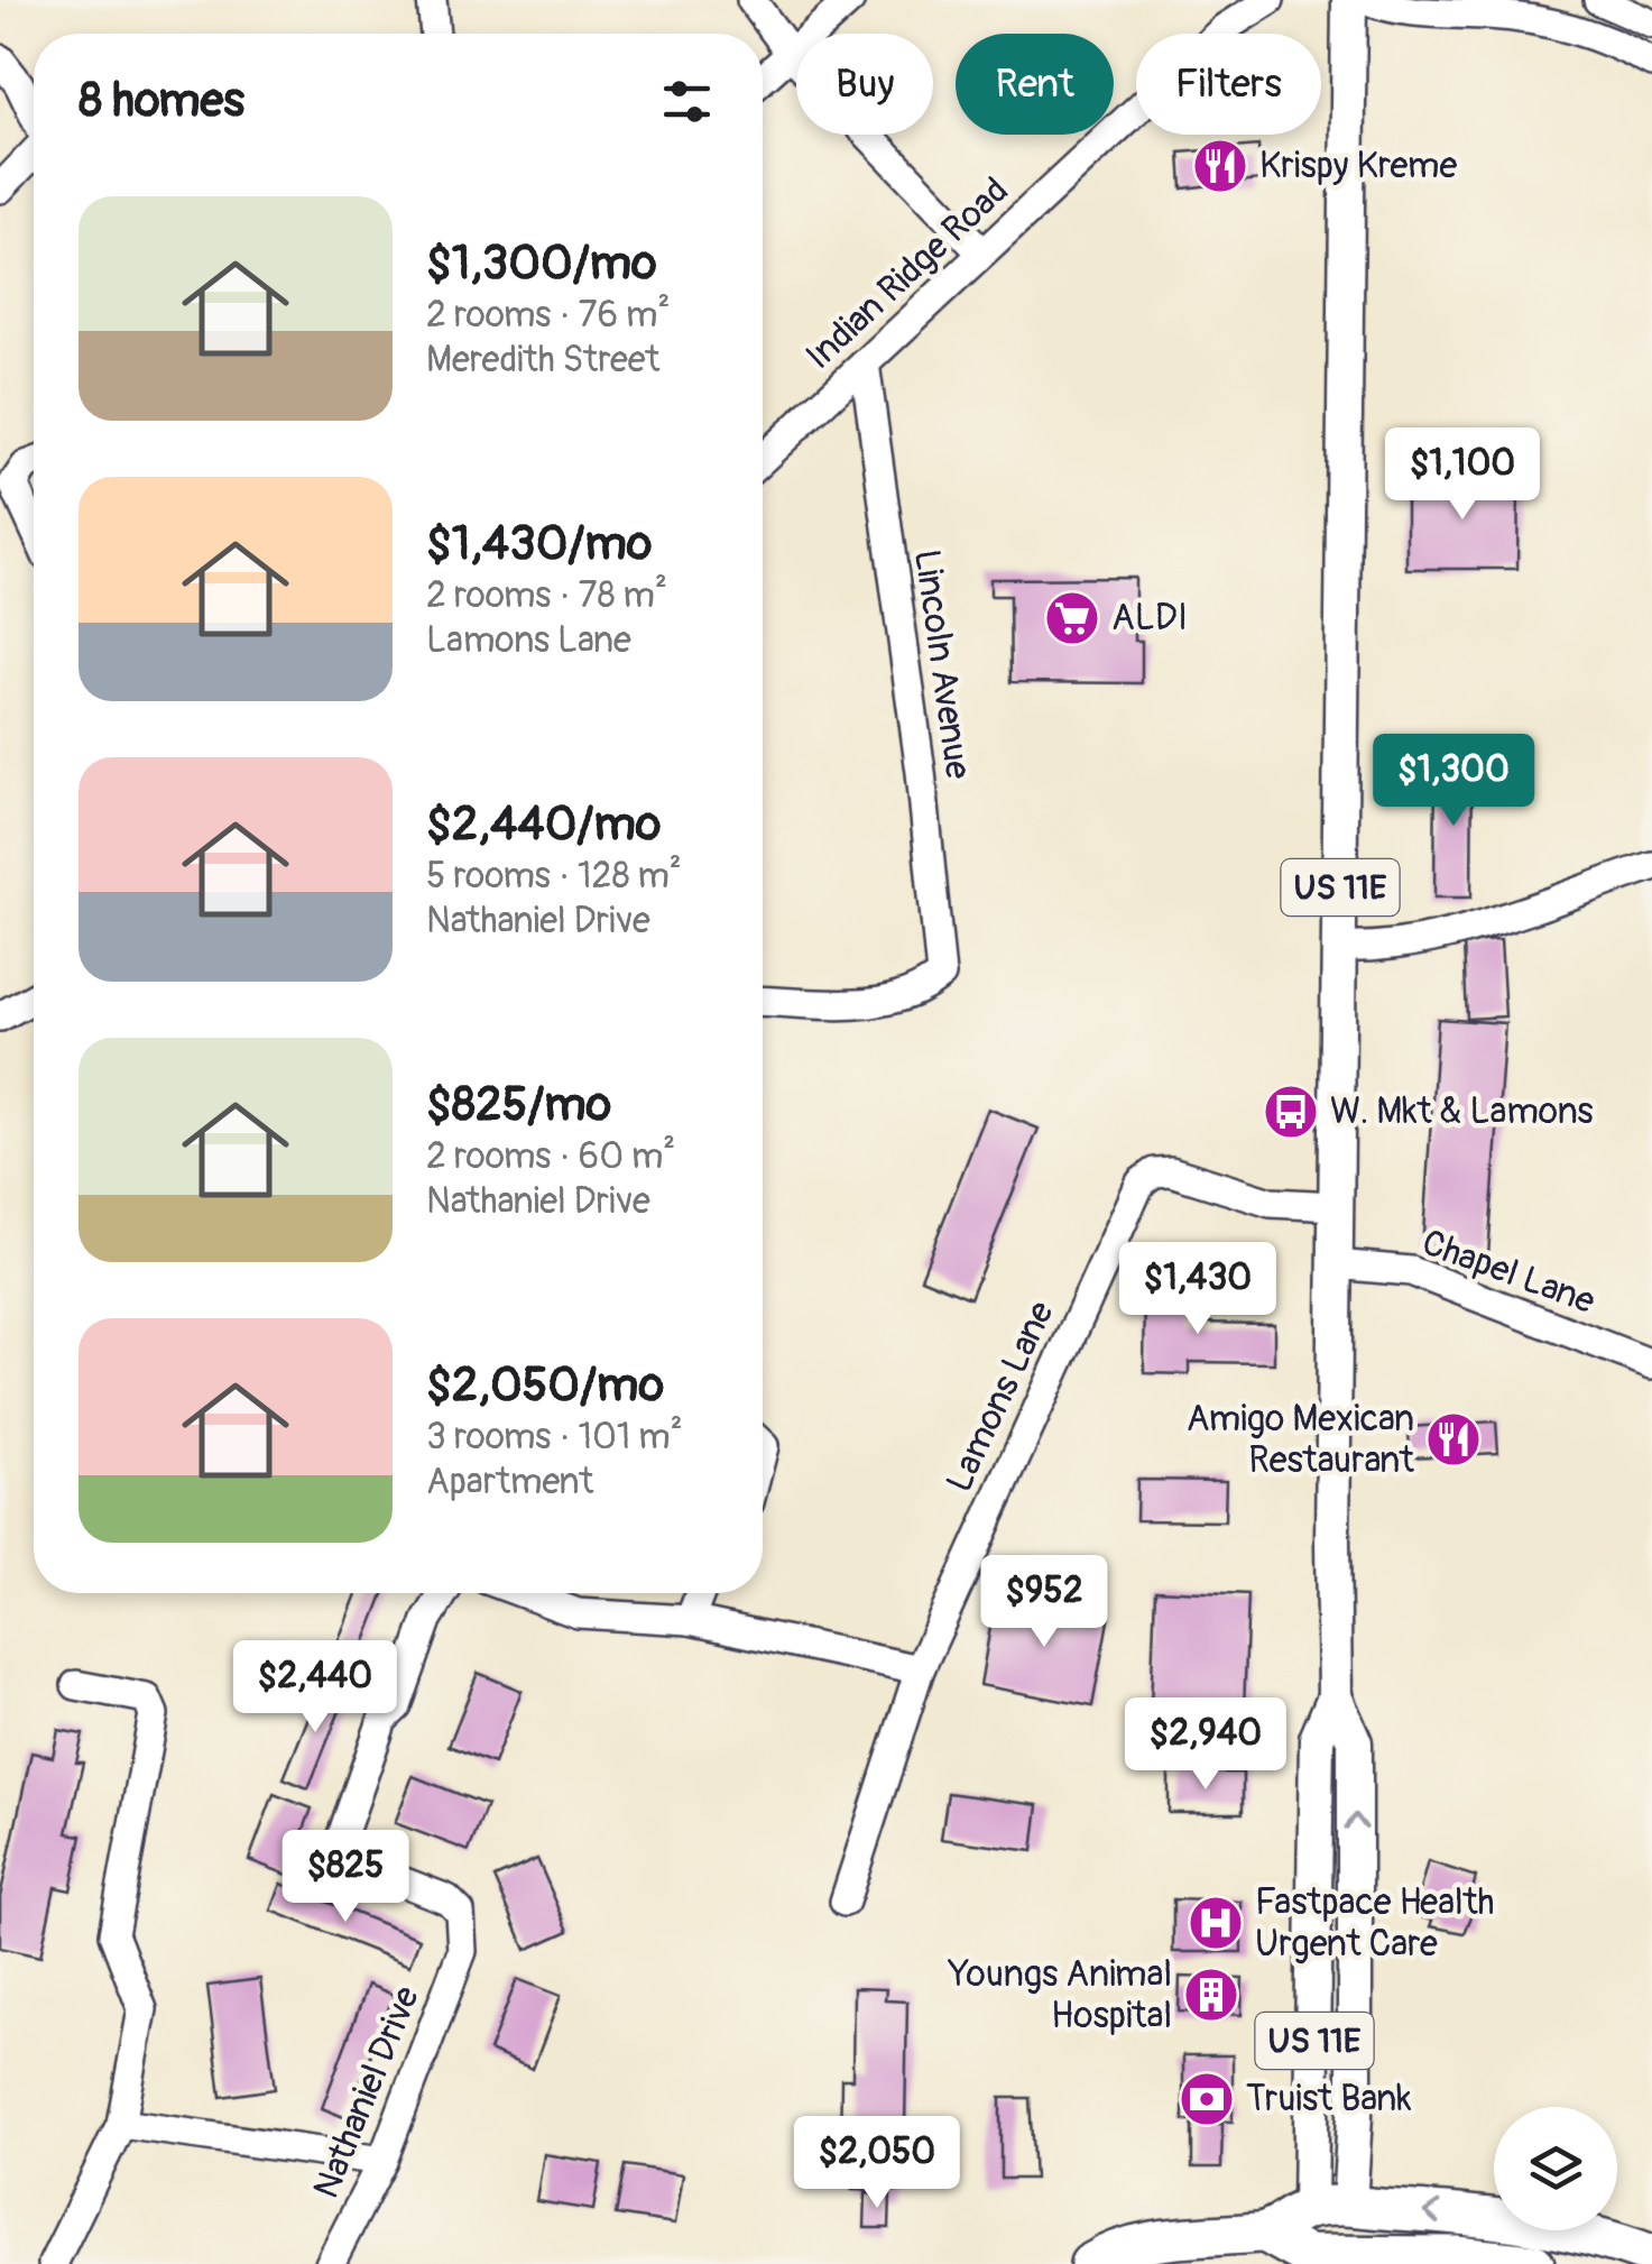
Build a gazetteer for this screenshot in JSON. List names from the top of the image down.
{
  "streets": {
    "highway": ["US 11E"],
    "street": [
      "Indian Ridge Road",
      "Lincoln Avenue",
      "Chapel Lane",
      "Lamons Lane",
      "Nathaniel Drive"
    ]
  },
  "crossings": [
    ["Indian Ridge Road", "Lincoln Avenue"],
    ["US 11E", "Chapel Lane"],
    ["US 11E", "Lamons Lane"]
  ],
  "places": {
    "restaurant": ["Krispy Kreme", "Amigo Mexican Restaurant"],
    "supermarket": ["ALDI"],
    "bus stop": ["W. Mkt & Lamons"],
    "hospital": ["Fastpace Health Urgent Care"],
    "building": ["Youngs Animal Hospital"],
    "bank": ["Truist Bank"]
  },
  "page": {
    "chip": ["Buy", "Rent", "Filters"],
    "heading": "8 homes",
    "list": [
      {
        "name": "$1,300/mo",
        "note": "2 rooms · 76 m² · Meredith Street"
      },
      {
        "name": "$1,430/mo",
        "note": "2 rooms · 78 m² · Lamons Lane"
      },
      {
        "name": "$2,440/mo",
        "note": "5 rooms · 128 m² · Nathaniel Drive"
      },
      {
        "name": "$825/mo",
        "note": "2 rooms · 60 m² · Nathaniel Drive"
      },
      {
        "name": "$2,050/mo",
        "note": "3 rooms · 101 m² · Apartment"
      }
    ],
    "price": [
      "$1,100",
      "$1,300",
      "$1,430",
      "$952",
      "$2,440",
      "$2,940",
      "$825",
      "$2,050"
    ]
  }
}
